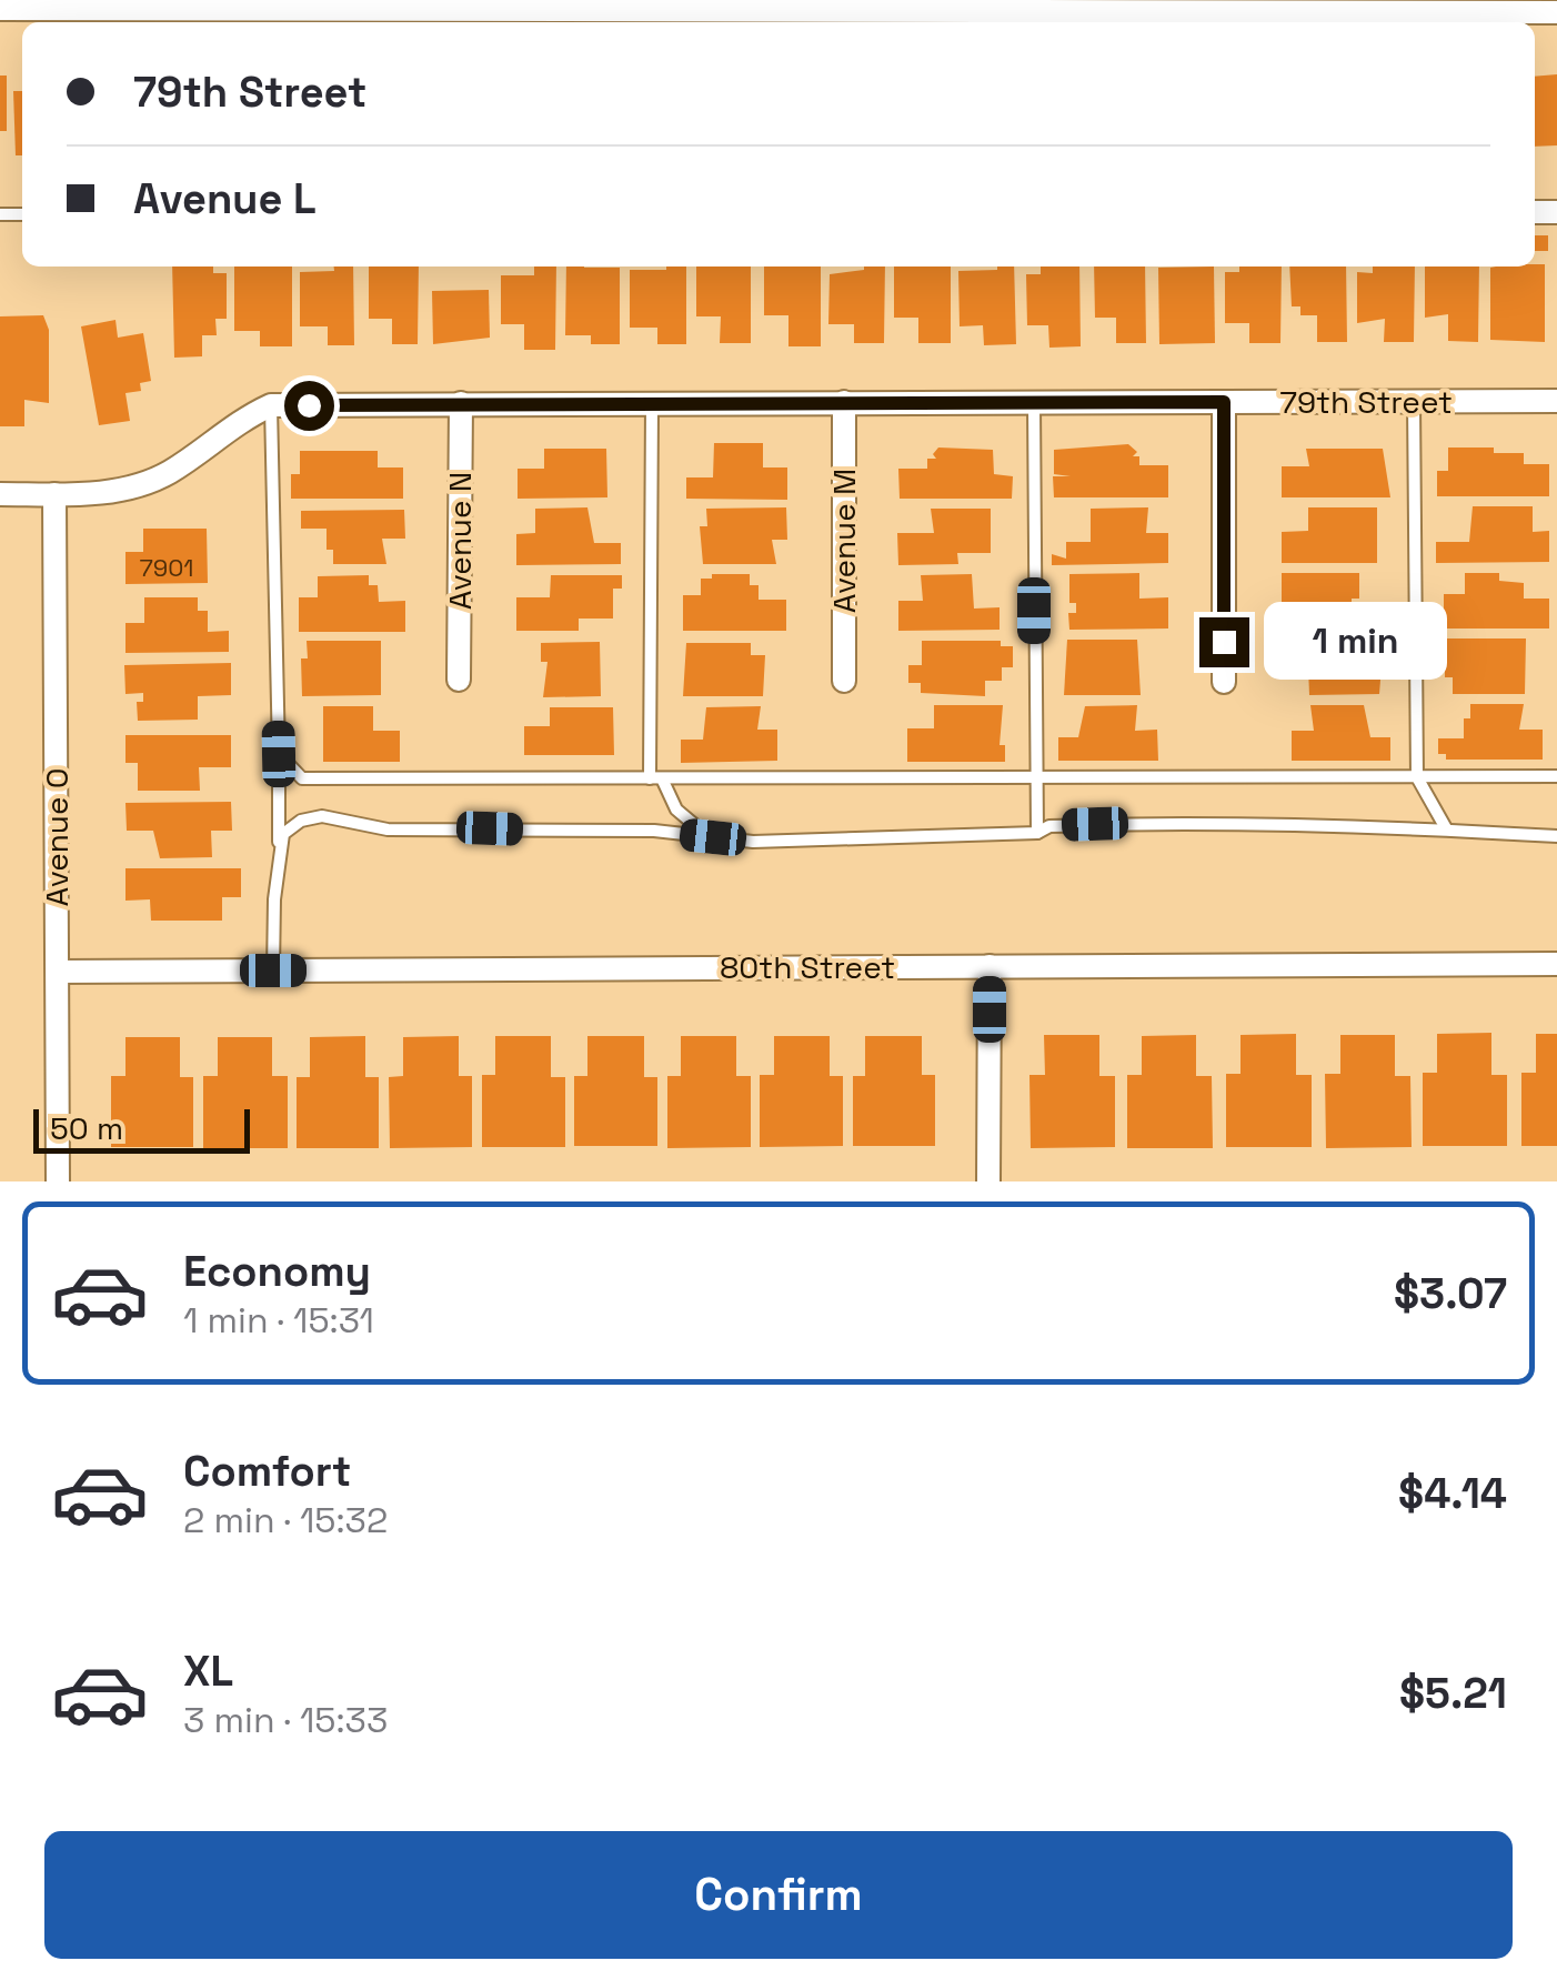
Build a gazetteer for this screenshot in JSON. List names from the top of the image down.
{
  "streets": {
    "street": [
      "79th Street",
      "Avenue N",
      "Avenue M",
      "Avenue O",
      "80th Street"
    ]
  },
  "crossings": [
    ["79th Street", "Avenue N"],
    ["79th Street", "Avenue M"],
    ["79th Street", "Avenue O"],
    ["Avenue O", "80th Street"]
  ],
  "house_numbers": ["7901"],
  "scale_bar": "50 m",
  "page": {
    "banner": ["79th Street", "Avenue L"],
    "bubble": "1 min",
    "scale": "50 m",
    "list": [
      {
        "name": "Economy",
        "note": "1 min · 15:31",
        "value": "$3.07"
      },
      {
        "name": "Comfort",
        "note": "2 min · 15:32",
        "value": "$4.14"
      },
      {
        "name": "XL",
        "note": "3 min · 15:33",
        "value": "$5.21"
      }
    ],
    "buttons": "Confirm"
  }
}
